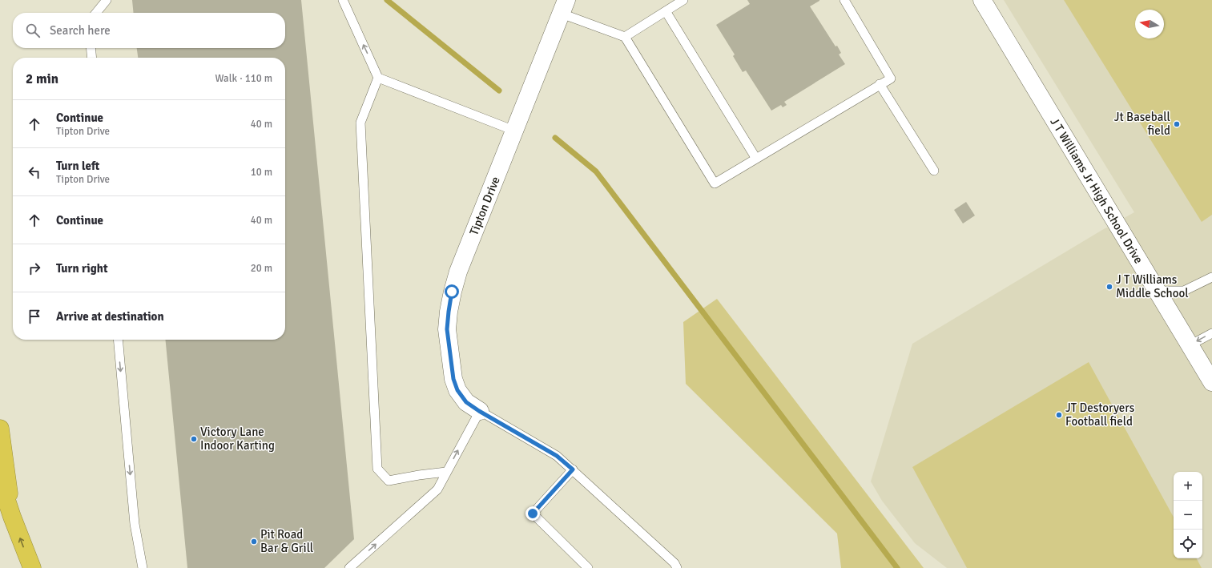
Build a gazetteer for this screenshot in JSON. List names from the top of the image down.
{
  "streets": {
    "street": ["J T Williams Jr High School Drive", "Tipton Drive"]
  },
  "places": [
    "Jt Baseball field",
    "J T Williams Middle School",
    "JT Destoryers Football field",
    "Victory Lane Indoor Karting",
    "Pit Road Bar & Grill"
  ],
  "north": "left",
  "page": {
    "search": "Search here",
    "heading": ["2 min", "Walk · 110 m"],
    "list": [
      ["Continue", "Tipton Drive", "40 m"],
      ["Turn left", "Tipton Drive", "10 m"],
      ["Continue", "40 m"],
      ["Turn right", "20 m"],
      "Arrive at destination"
    ],
    "map_buttons": ["+", "−"]
  }
}
